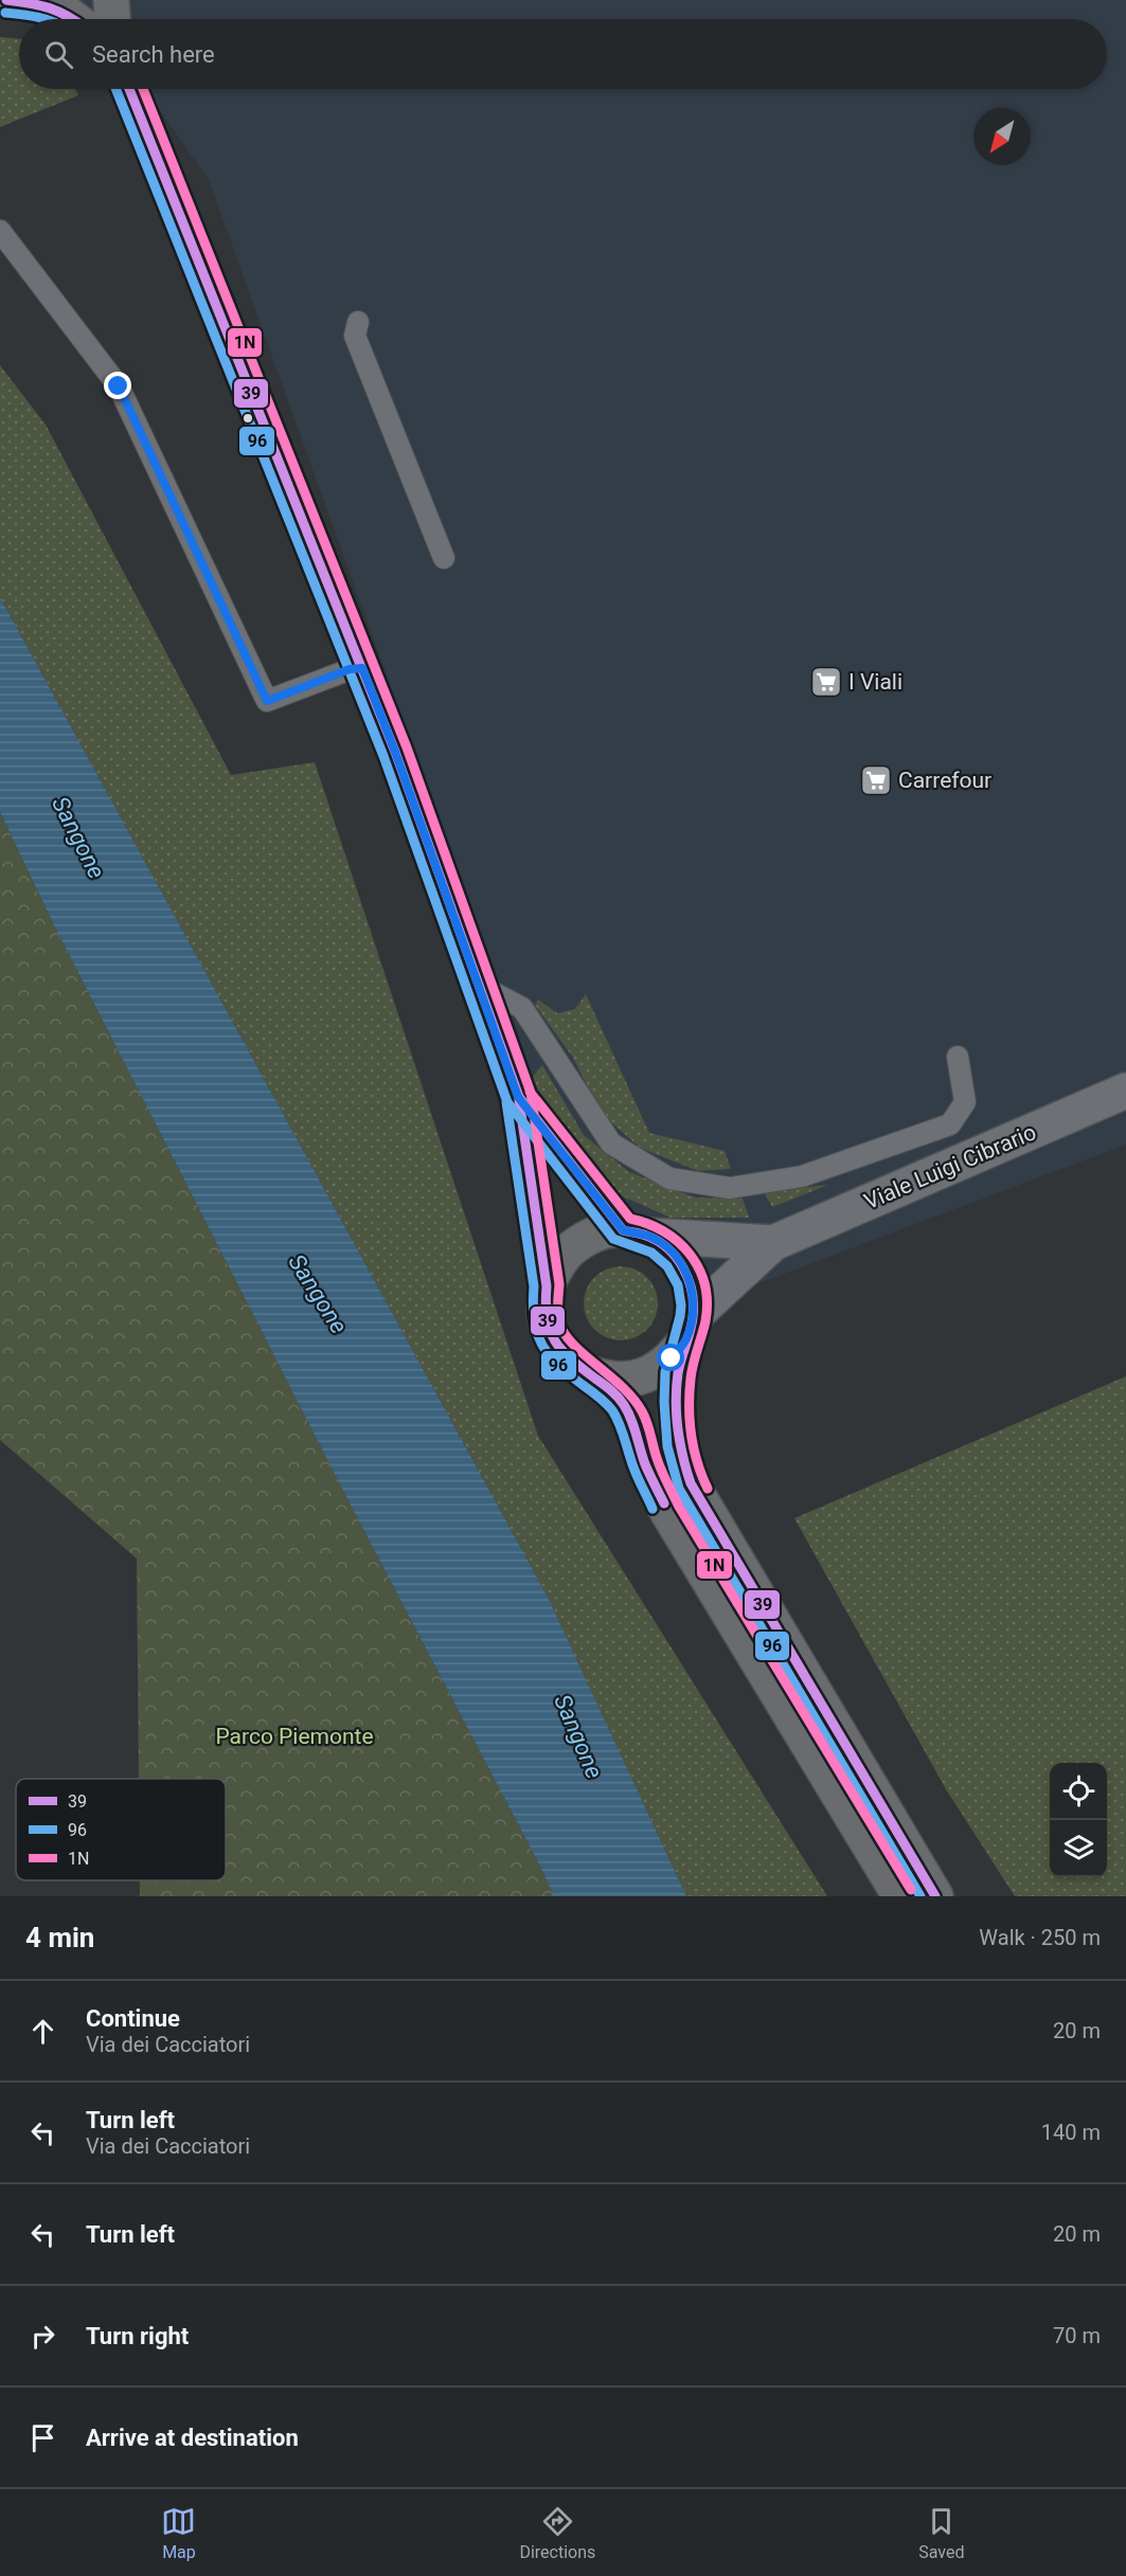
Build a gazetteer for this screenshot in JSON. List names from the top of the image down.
{
  "streets": {
    "street": ["Viale Luigi Cibrario"]
  },
  "water": ["Sangone"],
  "parks": ["Parco Piemonte"],
  "places": {
    "supermarket": ["I Viali", "Carrefour"]
  },
  "lines": ["transit line 39", "transit line 96", "transit line 1N"],
  "legend": ["39", "96", "1N"],
  "north": "bottom left",
  "page": {
    "search": "Search here",
    "heading": ["4 min", "Walk · 250 m"],
    "list": [
      ["Continue", "Via dei Cacciatori", "20 m"],
      ["Turn left", "Via dei Cacciatori", "140 m"],
      ["Turn left", "20 m"],
      ["Turn right", "70 m"],
      "Arrive at destination"
    ],
    "nav": ["Map", "Directions", "Saved"]
  }
}
